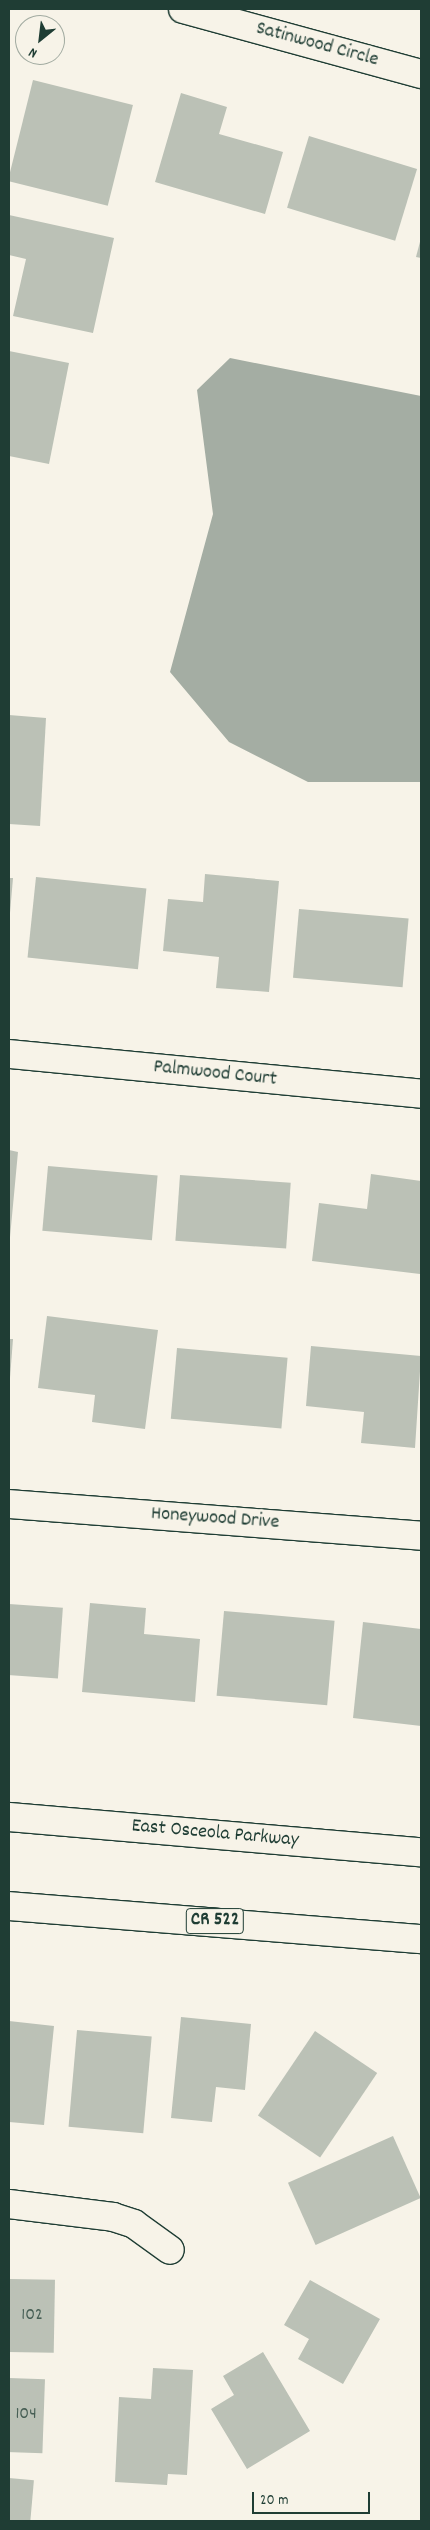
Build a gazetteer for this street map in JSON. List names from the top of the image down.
{
  "streets": {
    "street": [
      "Satinwood Circle",
      "Palmwood Court",
      "Honeywood Drive",
      "East Osceola Parkway",
      "CR 522"
    ]
  },
  "house_numbers": ["102", "104"],
  "scale_bar": "20 m",
  "north": "bottom left"
}
